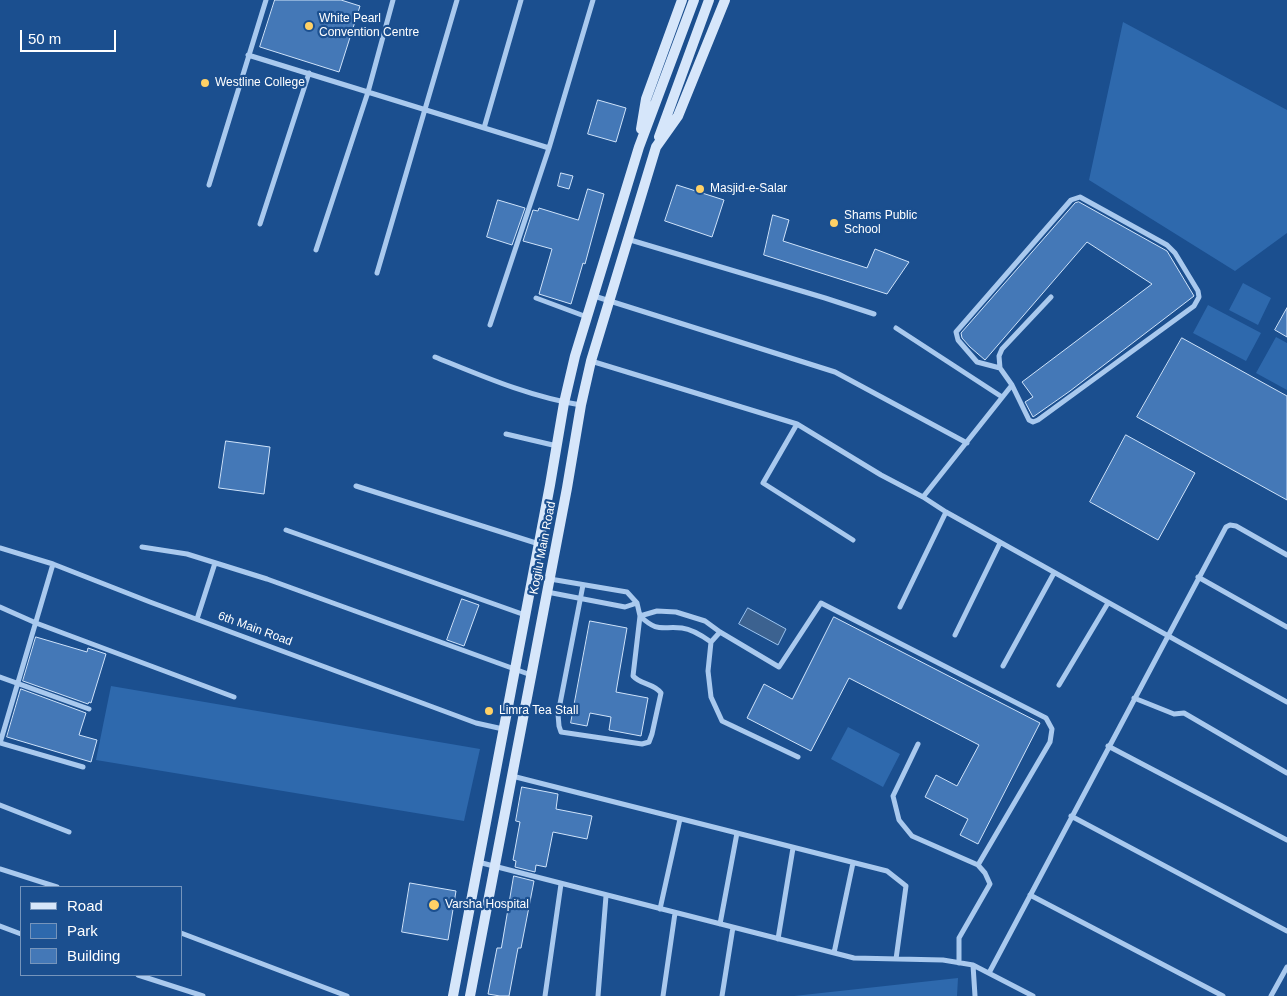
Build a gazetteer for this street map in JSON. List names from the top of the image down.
{
  "streets": {
    "main road": ["Kogilu Main Road"],
    "street": ["6th Main Road"]
  },
  "crossings": [
    ["Kogilu Main Road", "6th Main Road"]
  ],
  "places": [
    "White Pearl Convention Centre",
    "Westline College",
    "Masjid-e-Salar",
    "Shams Public School",
    "Limra Tea Stall",
    "Varsha Hospital"
  ],
  "legend": ["Road", "Park", "Building"],
  "scale_bar": "50 m"
}
